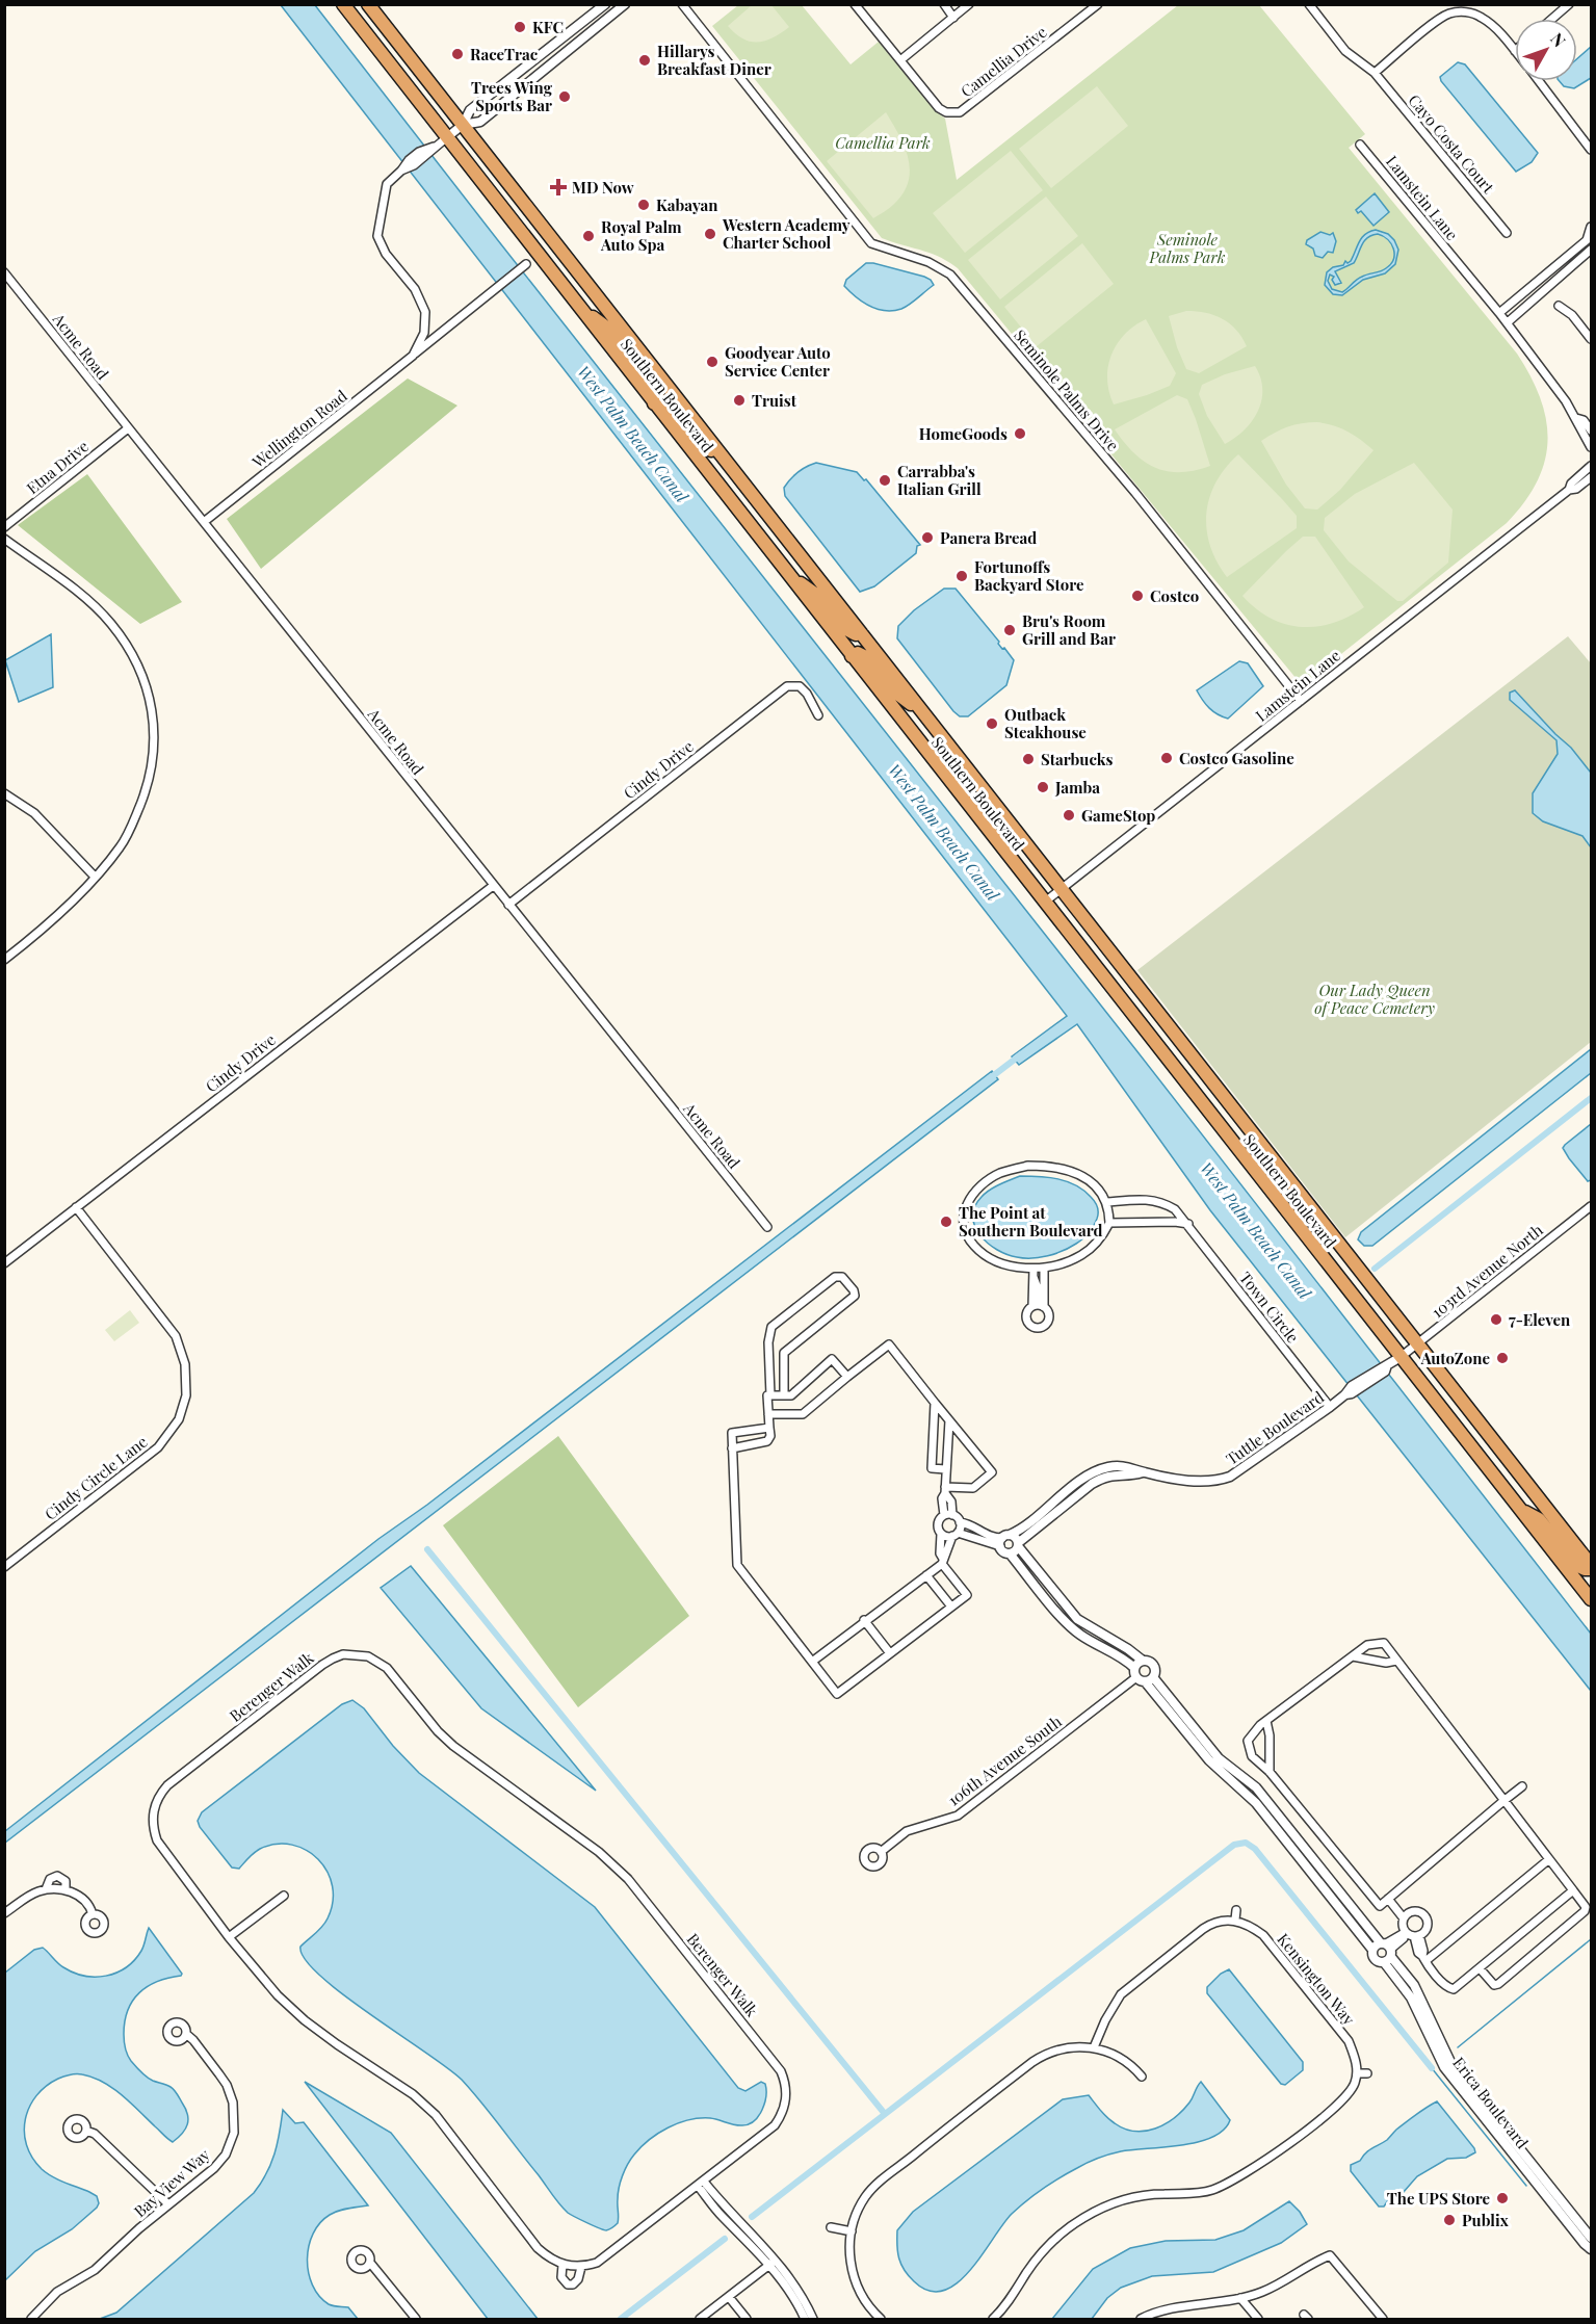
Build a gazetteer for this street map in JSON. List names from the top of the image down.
{
  "streets": {
    "highway": ["Southern Boulevard"],
    "street": [
      "Camellia Drive",
      "Cayo Costa Court",
      "Lamstein Lane",
      "Acme Road",
      "Seminole Palms Drive",
      "Wellington Road",
      "Etna Drive",
      "Cindy Drive",
      "103rd Avenue North",
      "Town Circle",
      "Tuttle Boulevard",
      "Cindy Circle Lane",
      "Berenger Walk",
      "106th Avenue South",
      "Kensington Way",
      "Erica Boulevard",
      "Bay View Way"
    ]
  },
  "crossings": [
    ["Lamstein Lane", "Seminole Palms Drive"],
    ["Lamstein Lane", "Southern Boulevard"],
    ["Acme Road", "Wellington Road"],
    ["Acme Road", "Etna Drive"],
    ["Acme Road", "Cindy Drive"],
    ["Southern Boulevard", "Wellington Road"],
    ["Southern Boulevard", "103rd Avenue North"],
    ["Southern Boulevard", "Tuttle Boulevard"],
    ["Cindy Drive", "Cindy Circle Lane"],
    ["103rd Avenue North", "Tuttle Boulevard"],
    ["Town Circle", "Tuttle Boulevard"],
    ["Tuttle Boulevard", "Erica Boulevard"],
    ["106th Avenue South", "Erica Boulevard"]
  ],
  "water": ["West Palm Beach Canal"],
  "parks": ["Camellia Park", "Seminole Palms Park", "Our Lady Queen of Peace Cemetery"],
  "places": {
    "other": [
      "KFC",
      "RaceTrac",
      "Hillarys Breakfast Diner",
      "Trees Wing Sports Bar",
      "Kabayan",
      "Western Academy Charter School",
      "Royal Palm Auto Spa",
      "Goodyear Auto Service Center",
      "Truist",
      "HomeGoods",
      "Carrabba's Italian Grill",
      "Panera Bread",
      "Fortunoffs Backyard Store",
      "Costco",
      "Bru's Room Grill and Bar",
      "Outback Steakhouse",
      "Costco Gasoline",
      "Starbucks",
      "Jamba",
      "GameStop",
      "The Point at Southern Boulevard",
      "7-Eleven",
      "AutoZone",
      "The UPS Store",
      "Publix"
    ],
    "health": ["MD Now"]
  },
  "north": "top right"
}
